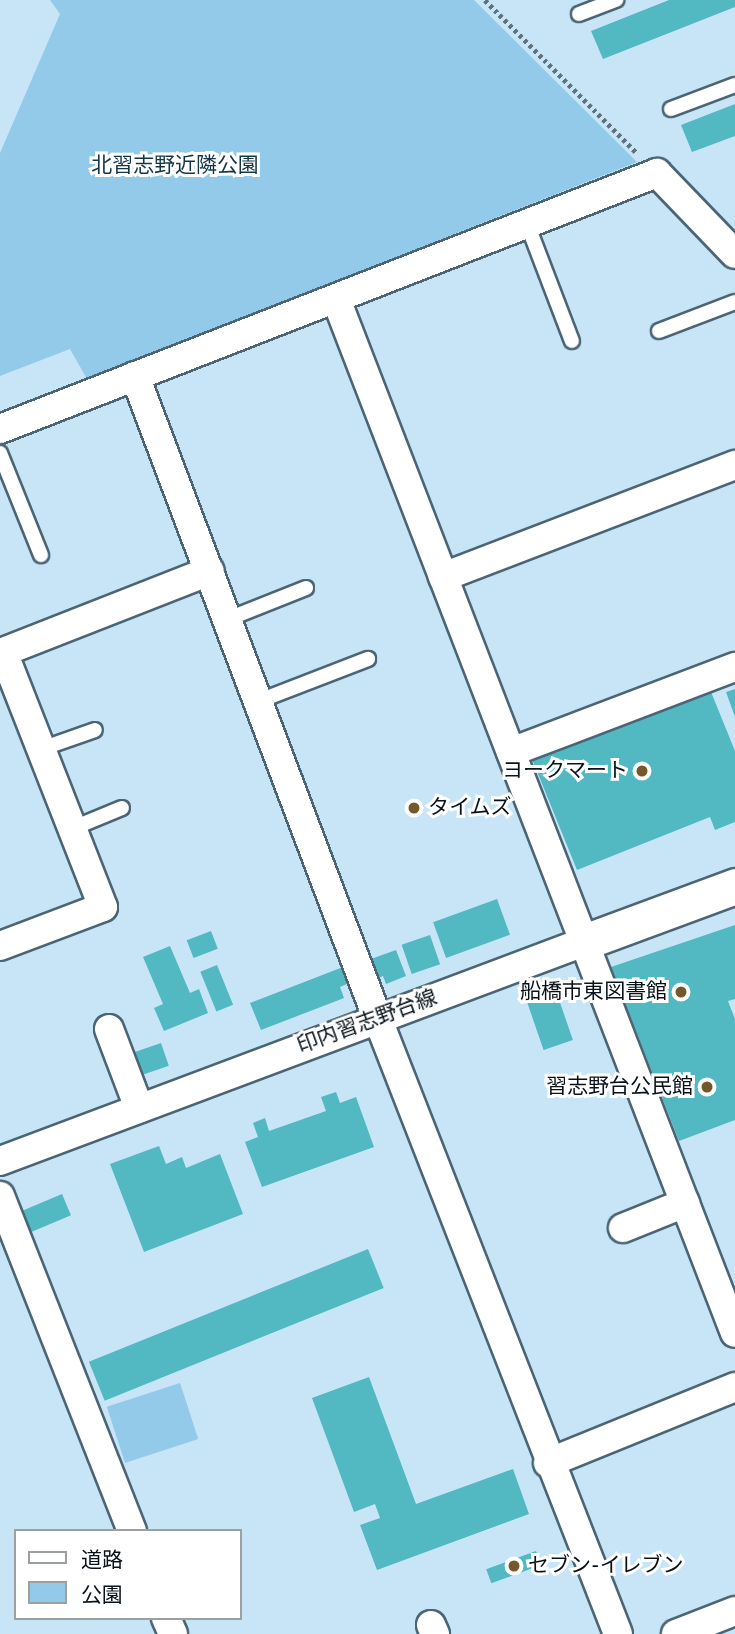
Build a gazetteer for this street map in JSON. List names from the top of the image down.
{
  "streets": {
    "street": ["印内習志野台線"]
  },
  "parks": ["北習志野近隣公園"],
  "places": [
    "ヨークマート",
    "タイムズ",
    "船橋市東図書館",
    "習志野台公民館",
    "セブン-イレブン"
  ],
  "legend": ["道路", "公園"]
}
